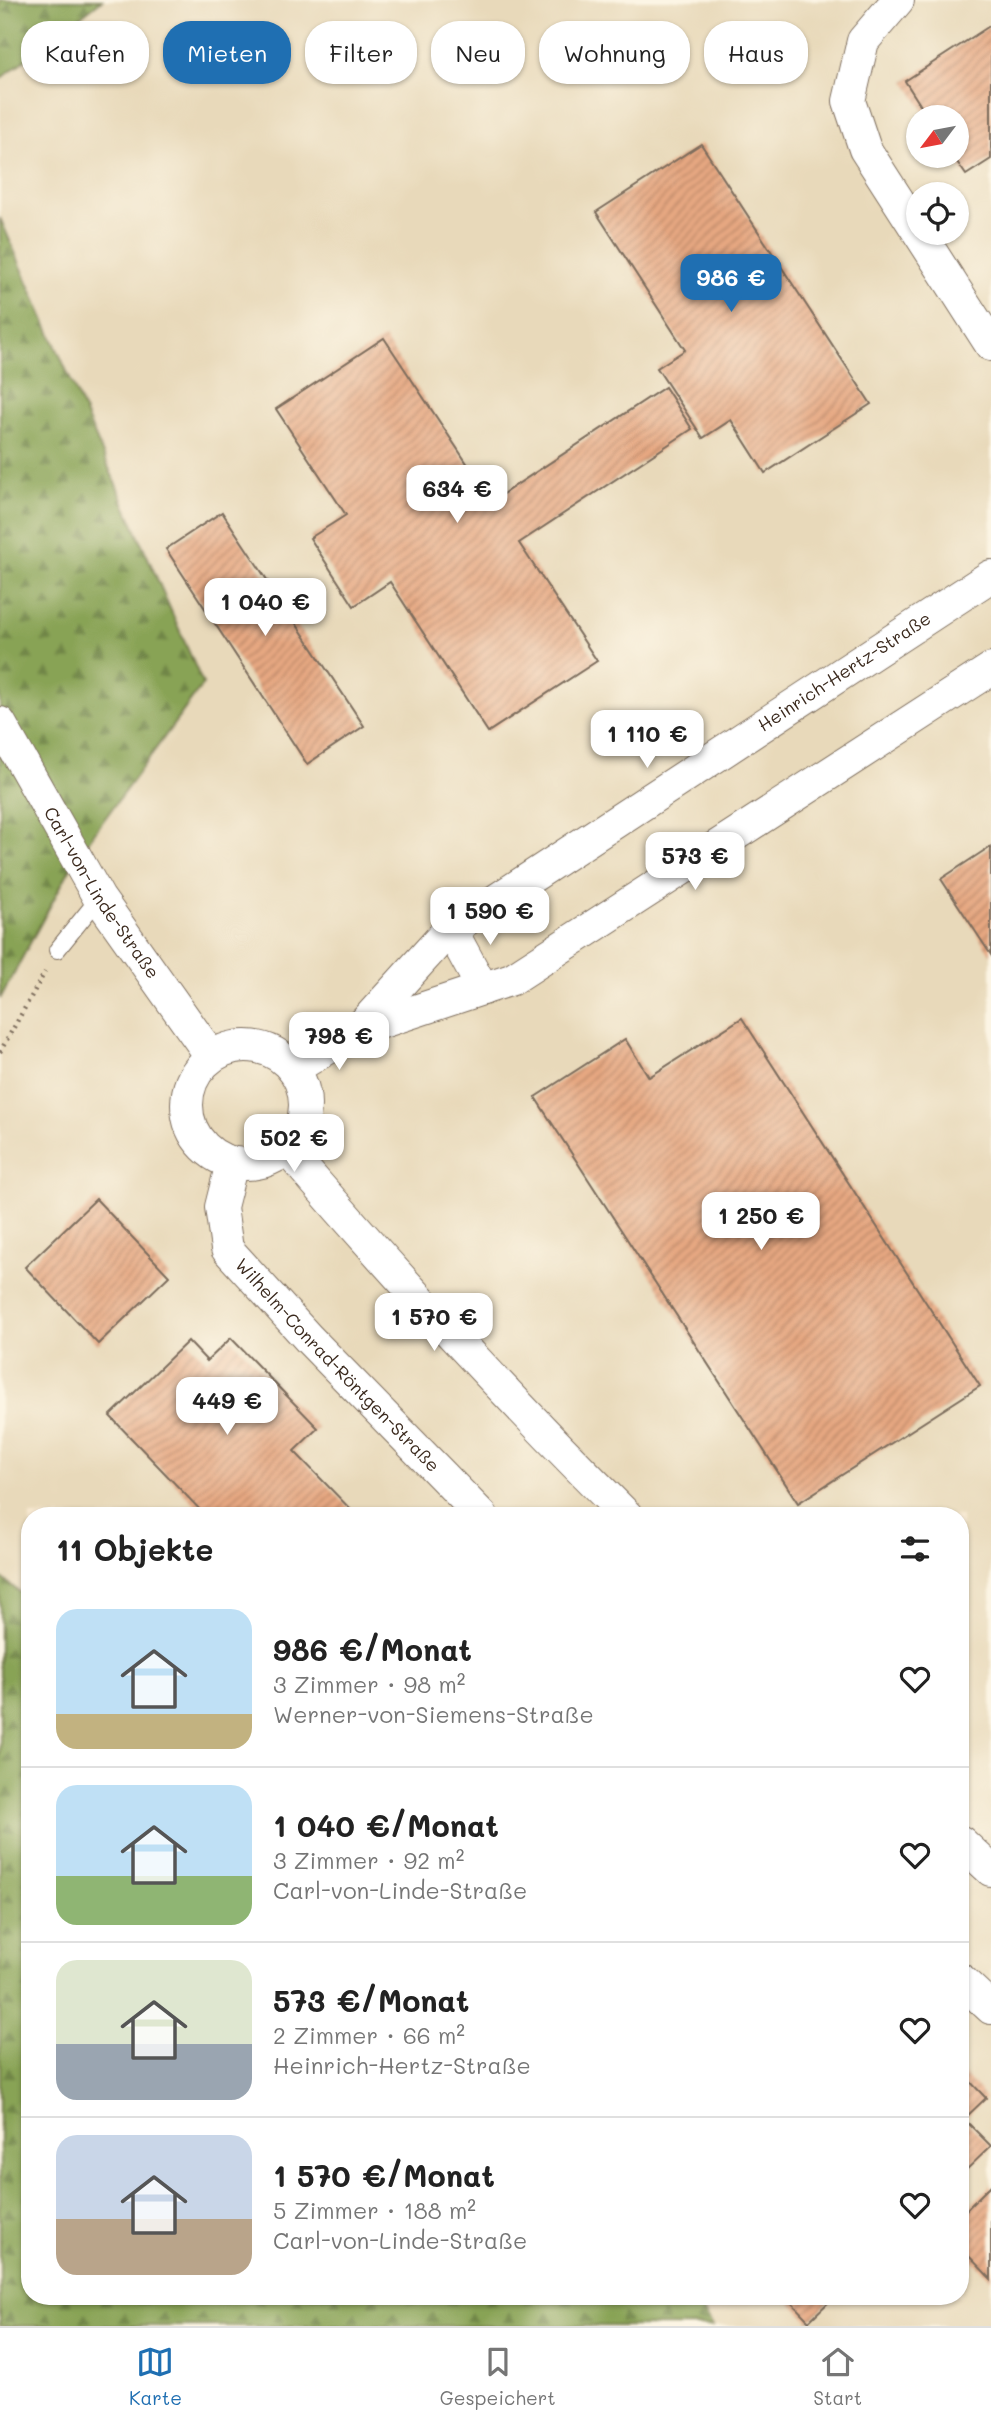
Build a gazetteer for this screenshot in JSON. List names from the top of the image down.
{
  "streets": {
    "street": ["Heinrich-Hertz-Straße", "Carl-von-Linde-Straße", "Wilhelm-Conrad-Röntgen-Straße"]
  },
  "crossings": [
    ["Heinrich-Hertz-Straße", "Carl-von-Linde-Straße"],
    ["Heinrich-Hertz-Straße", "Wilhelm-Conrad-Röntgen-Straße"],
    ["Carl-von-Linde-Straße", "Wilhelm-Conrad-Röntgen-Straße"]
  ],
  "north": "bottom left",
  "page": {
    "chip": [
      "Kaufen",
      "Mieten",
      "Filter",
      "Neu",
      "Wohnung",
      "Haus"
    ],
    "price": [
      "986 €",
      "634 €",
      "1 040 €",
      "1 110 €",
      "573 €",
      "1 590 €",
      "798 €",
      "502 €",
      "1 250 €",
      "1 570 €",
      "449 €"
    ],
    "heading": "11 Objekte",
    "list": [
      {
        "name": "986 €/Monat",
        "note": "3 Zimmer · 98 m² · Werner-von-Siemens-Straße"
      },
      {
        "name": "1 040 €/Monat",
        "note": "3 Zimmer · 92 m² · Carl-von-Linde-Straße"
      },
      {
        "name": "573 €/Monat",
        "note": "2 Zimmer · 66 m² · Heinrich-Hertz-Straße"
      },
      {
        "name": "1 570 €/Monat",
        "note": "5 Zimmer · 188 m² · Carl-von-Linde-Straße"
      }
    ],
    "tabs": ["Karte", "Gespeichert", "Start"]
  }
}
